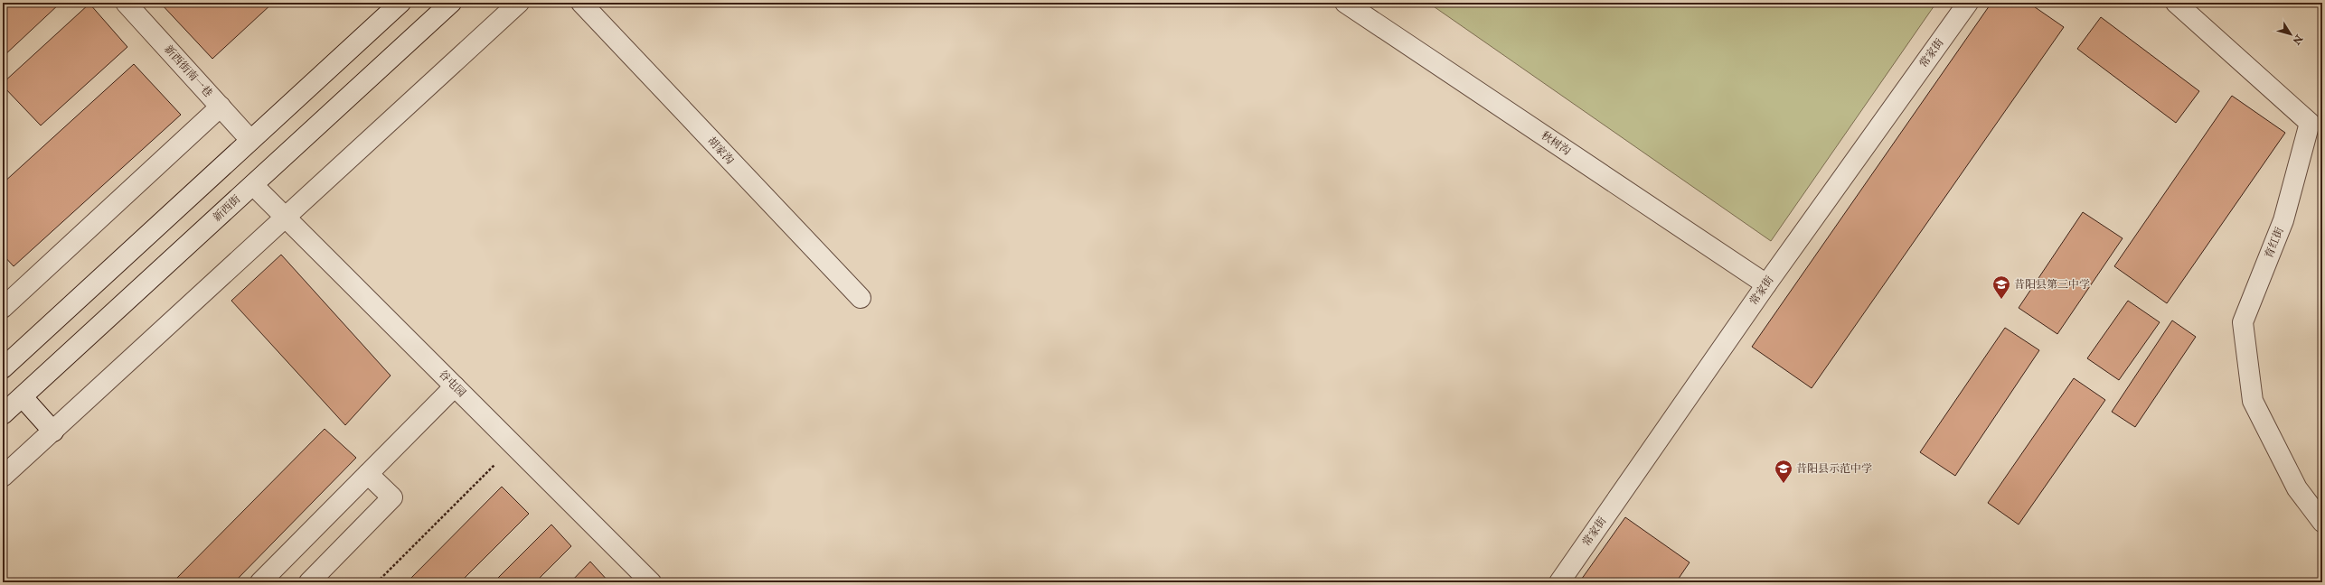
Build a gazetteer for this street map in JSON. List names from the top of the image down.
{
  "streets": {
    "street": [
      "常家街",
      "新西街南一巷",
      "秋树沟",
      "胡家沟",
      "新西街",
      "育红街",
      "谷屯园"
    ]
  },
  "crossings": [
    ["常家街", "秋树沟"],
    ["新西街", "谷屯园"]
  ],
  "places": {
    "school or university": ["昔阳县第三中学", "昔阳县示范中学"]
  },
  "north": "bottom right"
}
